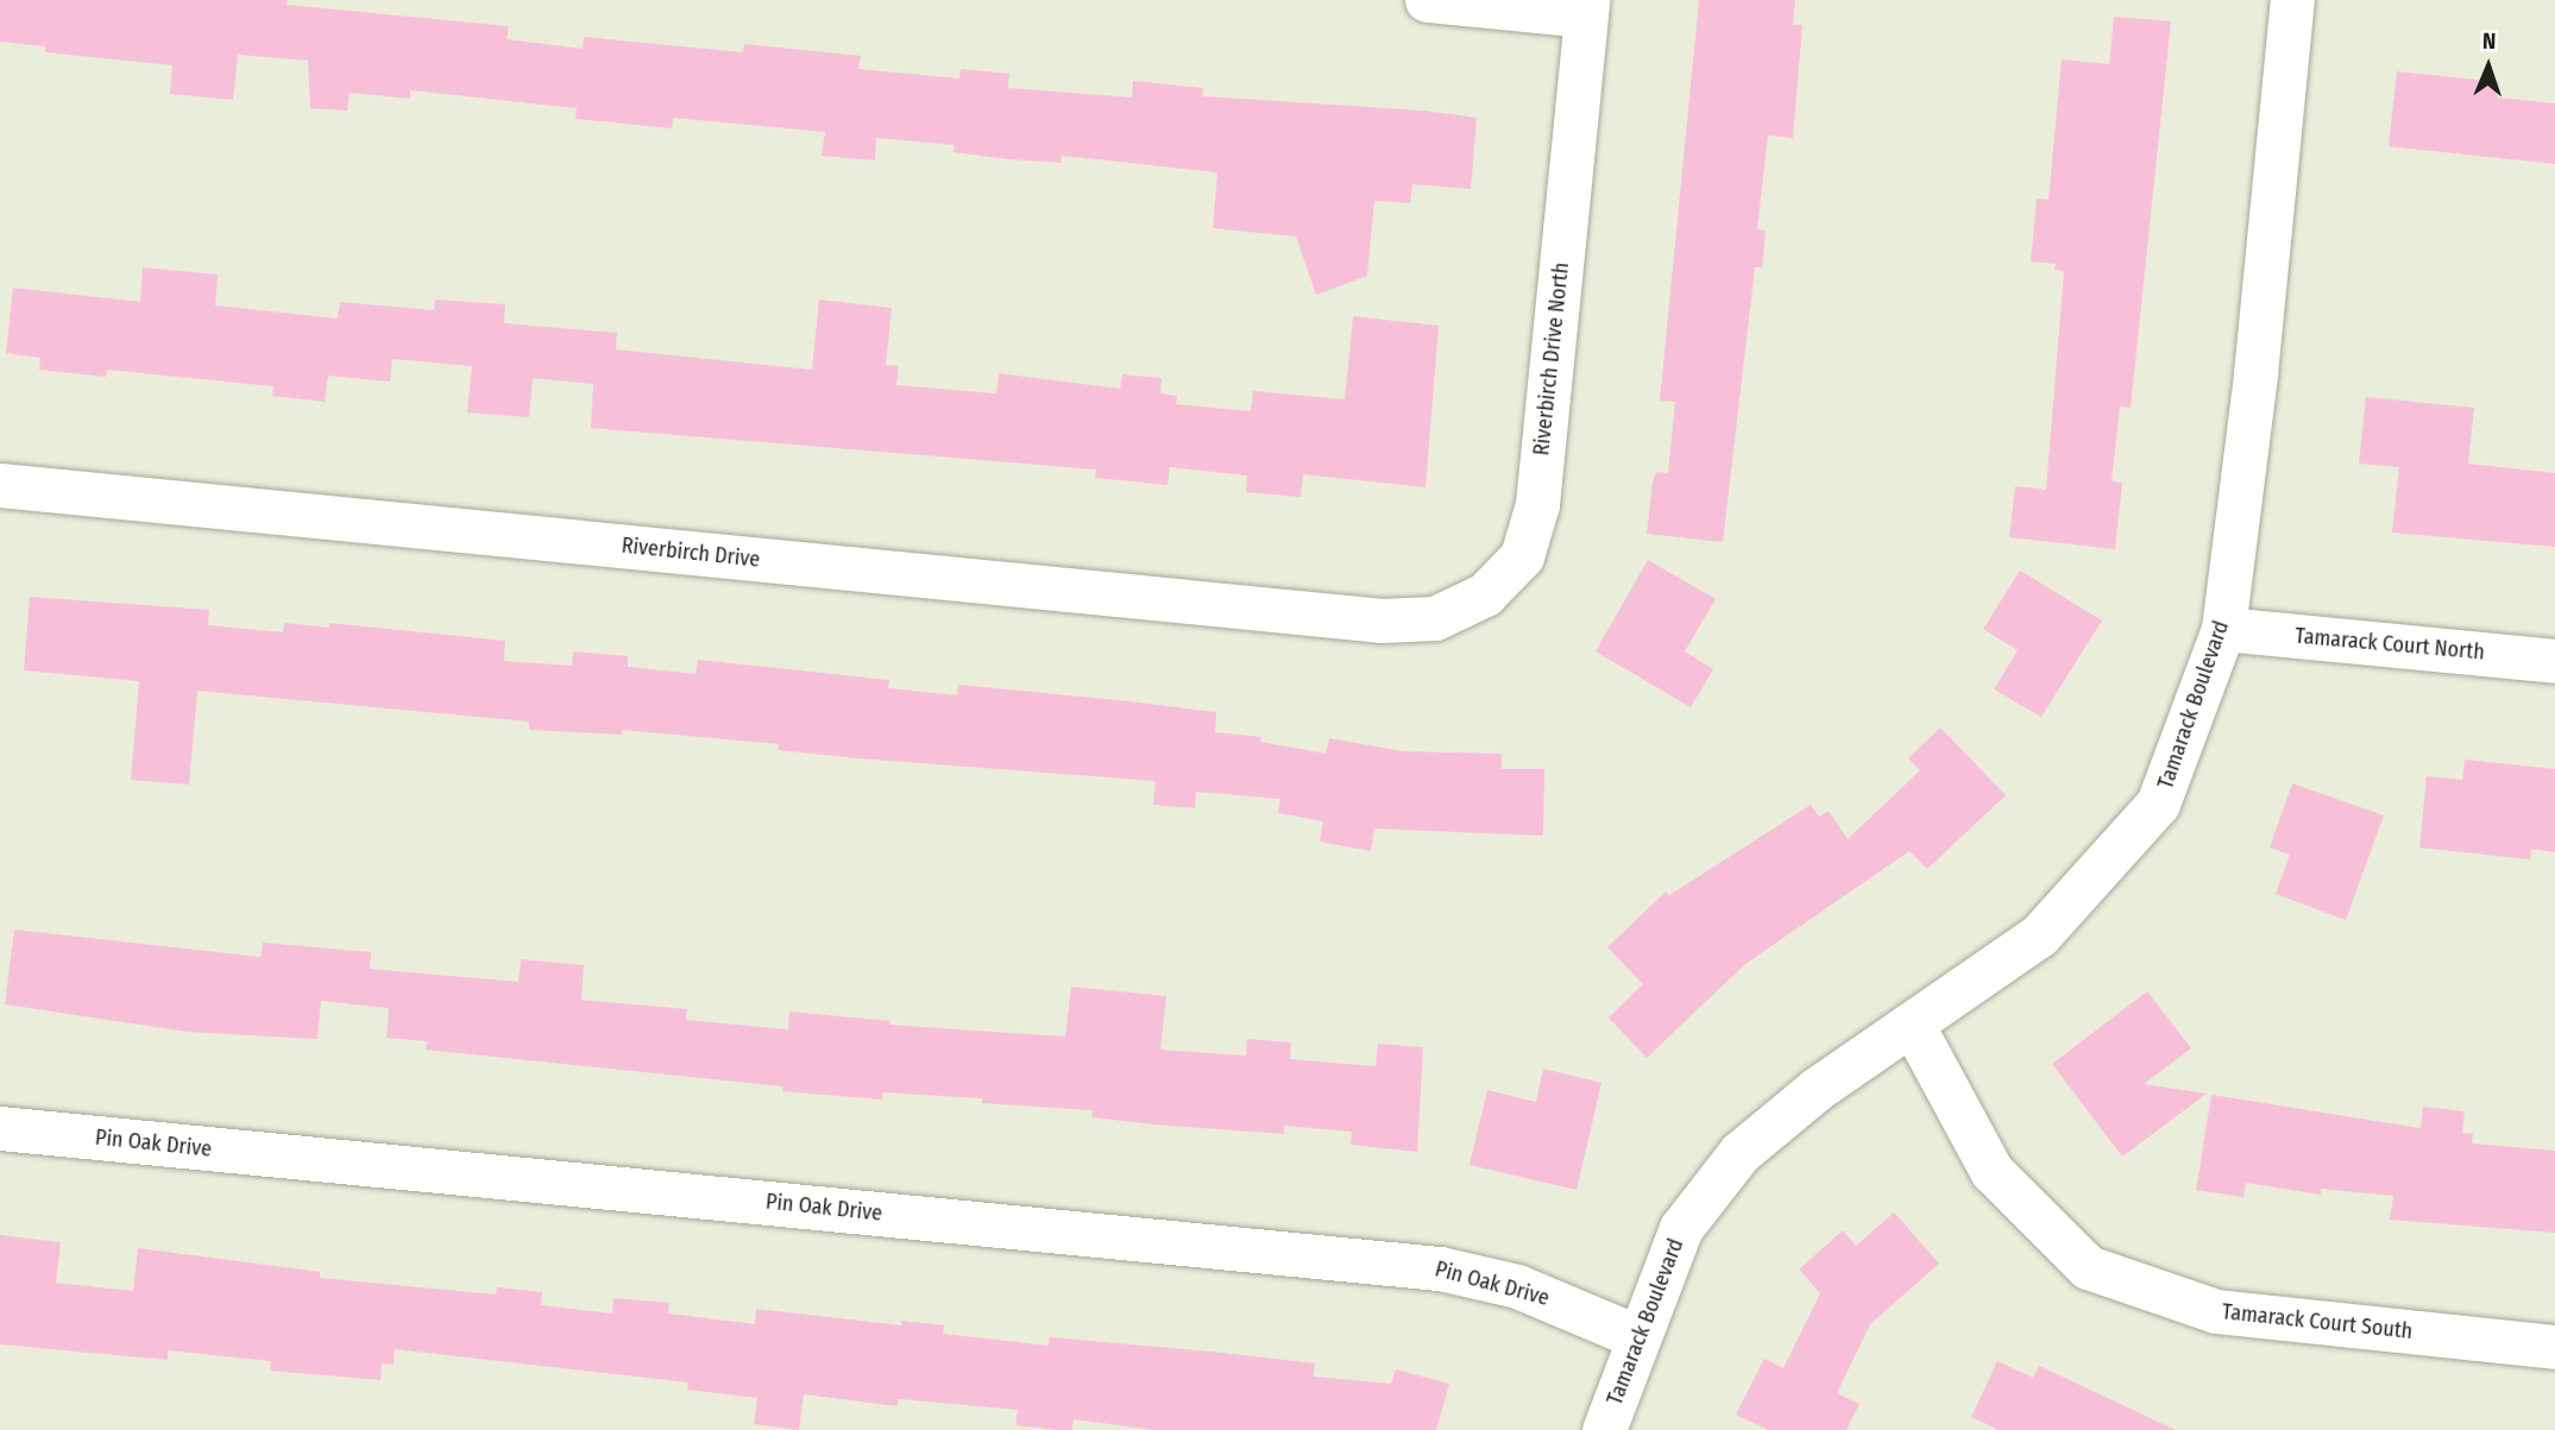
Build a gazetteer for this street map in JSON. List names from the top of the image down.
{
  "streets": {
    "street": [
      "Riverbirch Drive North",
      "Riverbirch Drive",
      "Tamarack Court North",
      "Tamarack Boulevard",
      "Pin Oak Drive",
      "Tamarack Court South"
    ]
  },
  "crossings": [
    ["Riverbirch Drive North", "Riverbirch Drive"],
    ["Tamarack Court North", "Tamarack Boulevard"],
    ["Tamarack Boulevard", "Pin Oak Drive"],
    ["Tamarack Boulevard", "Tamarack Court South"]
  ],
  "north": "top"
}
